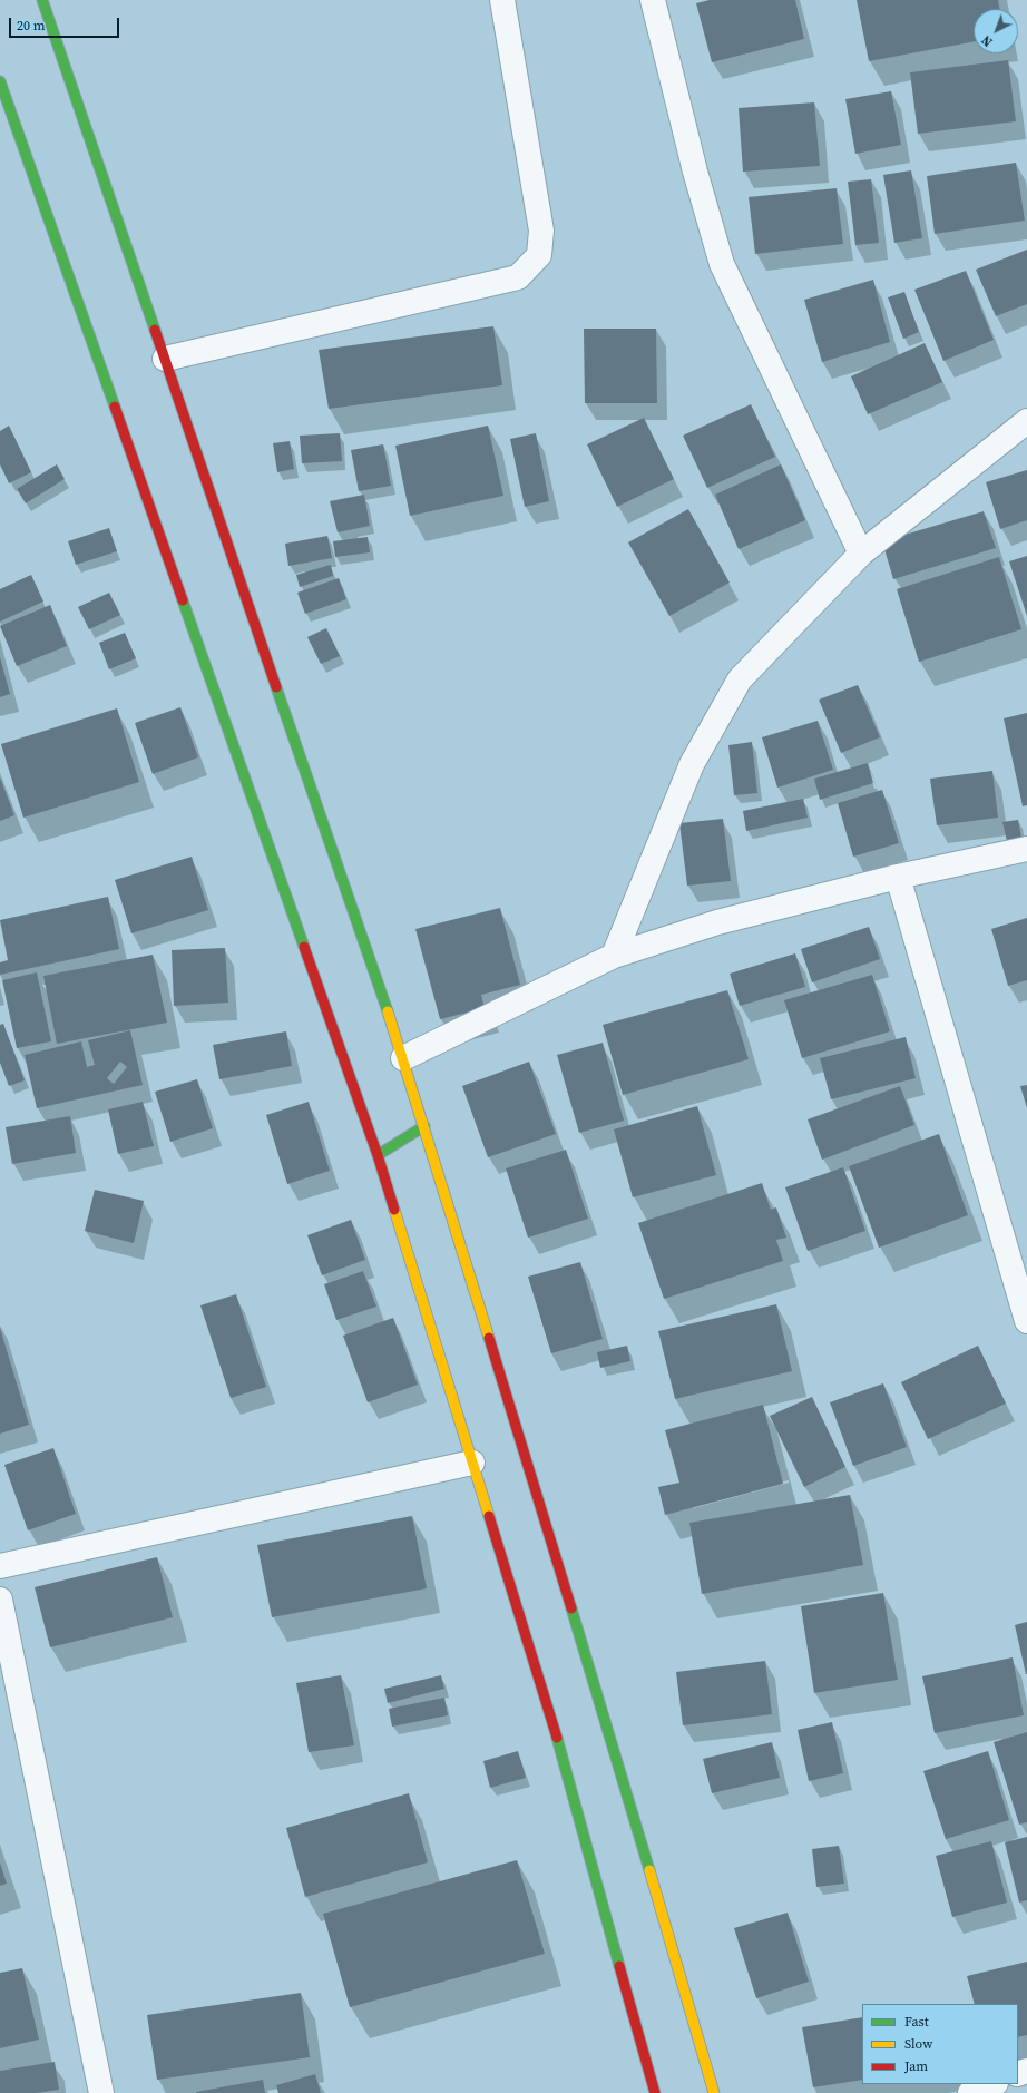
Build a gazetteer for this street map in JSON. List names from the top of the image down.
{
  "legend": ["Fast", "Slow", "Jam"],
  "scale_bar": "20 m",
  "north": "bottom left"
}
